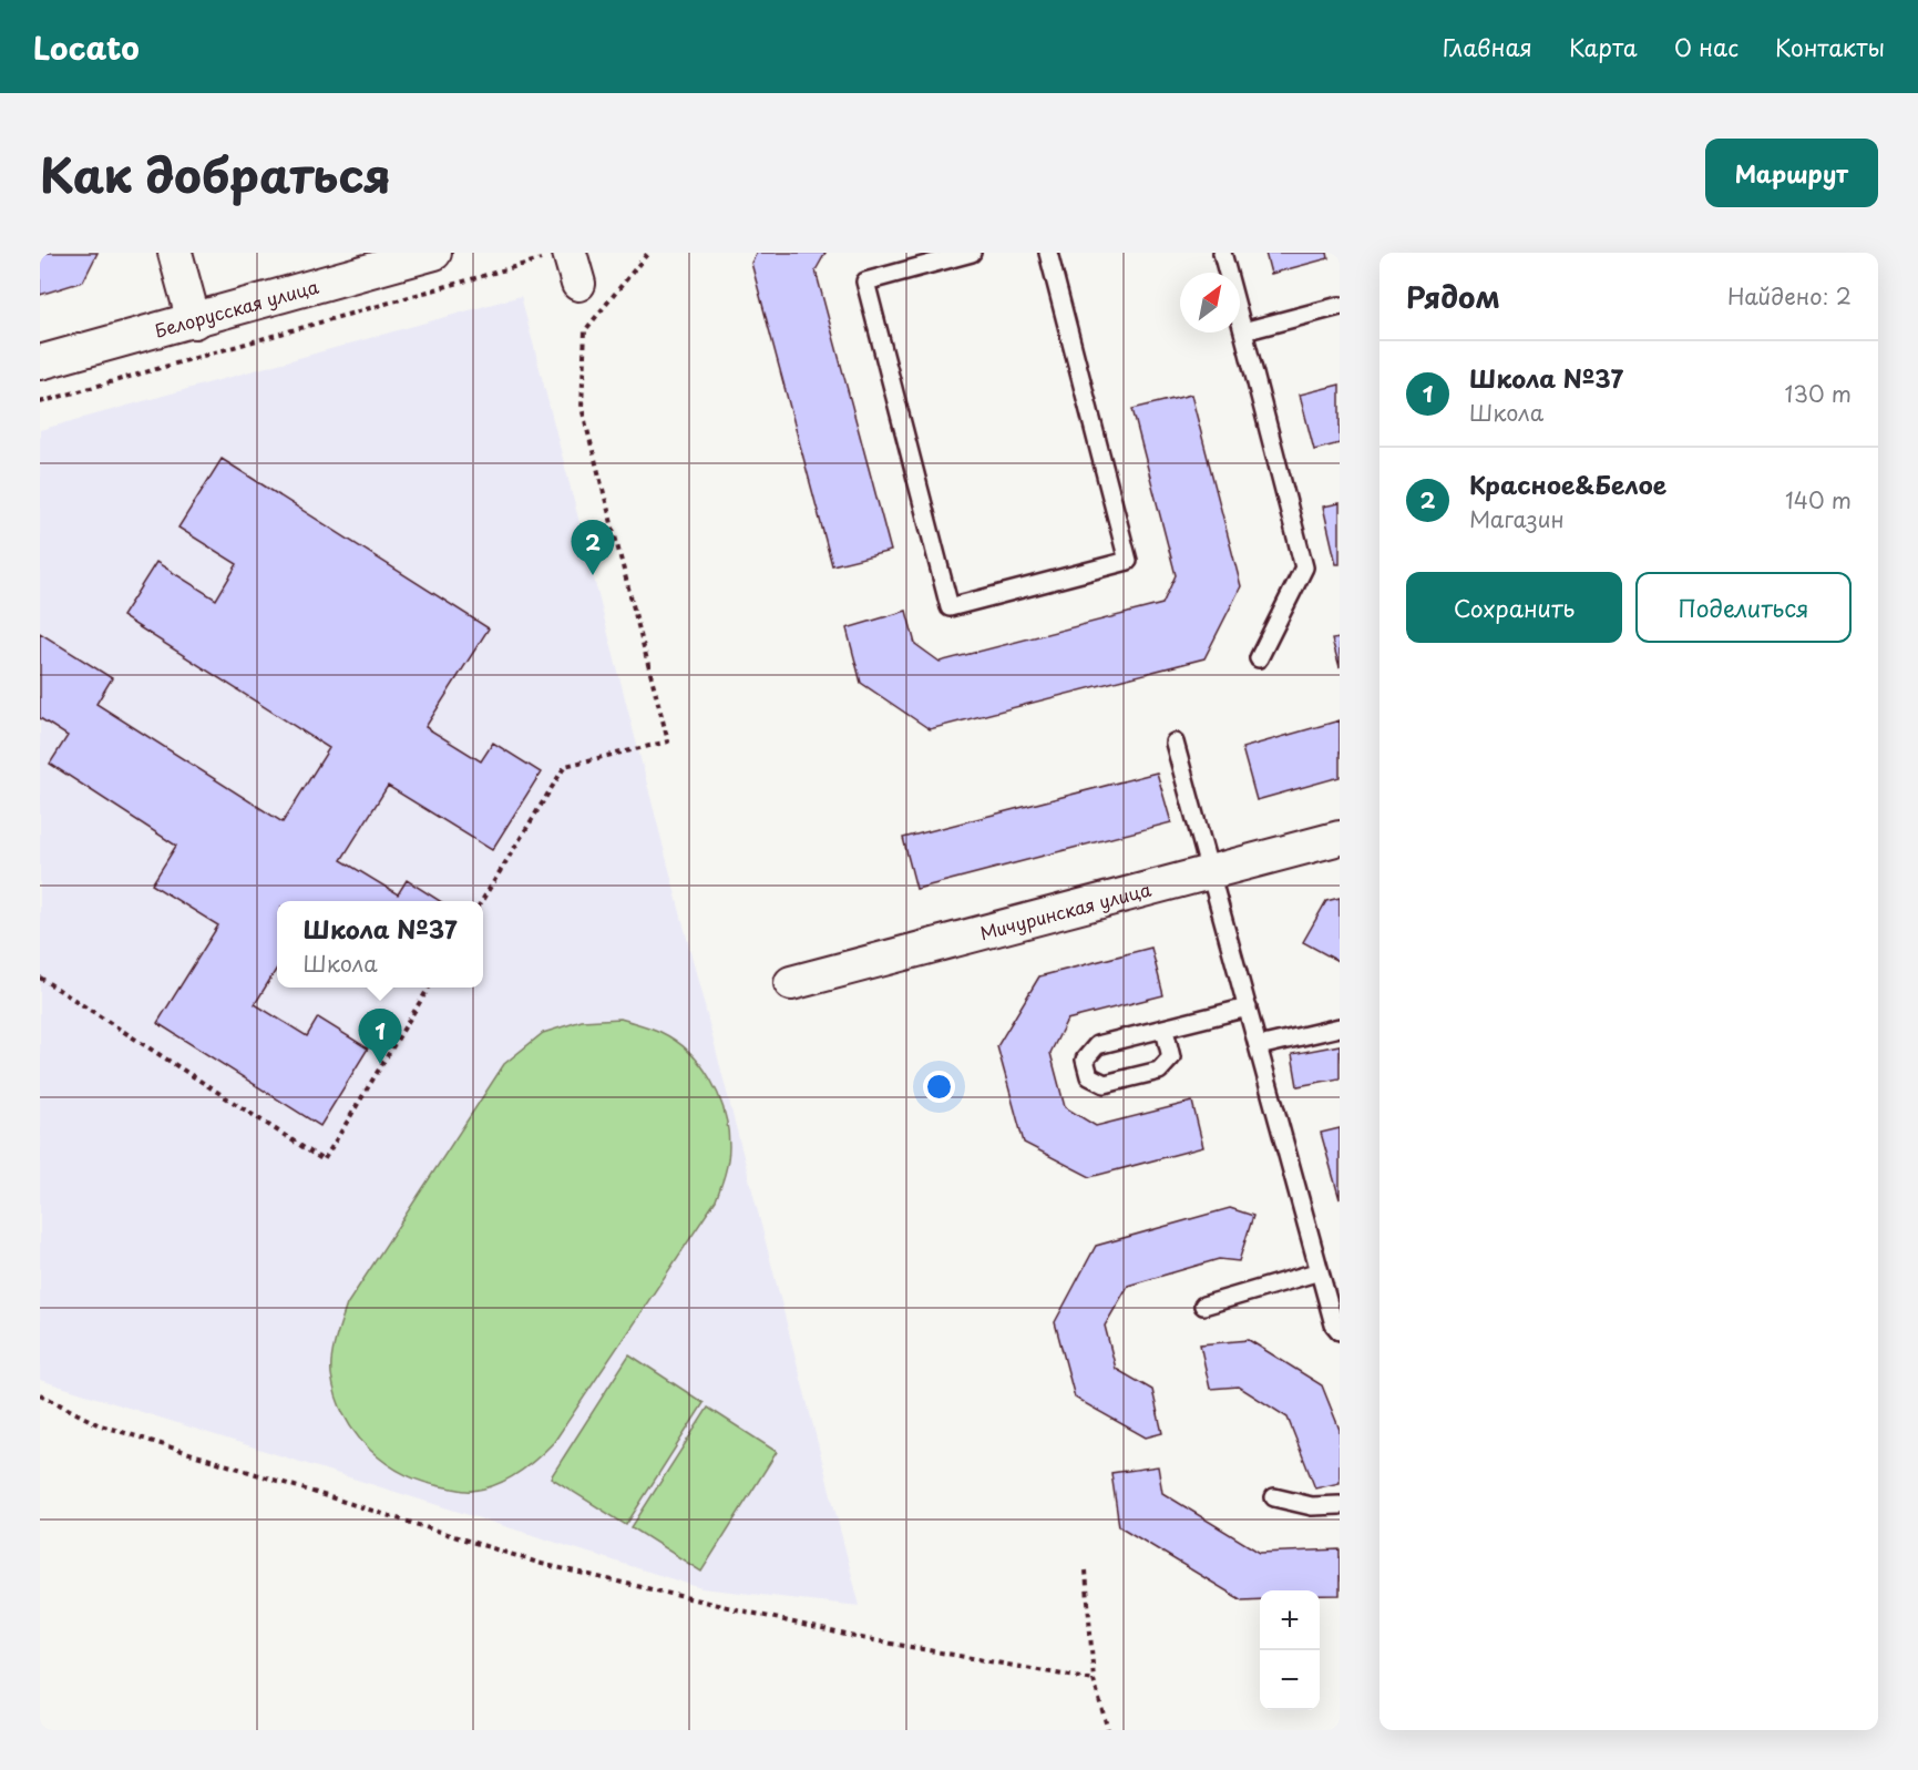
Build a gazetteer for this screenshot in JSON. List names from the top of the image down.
{
  "streets": {
    "street": ["Белорусская улица", "Мичуринская улица"]
  },
  "north": "top right",
  "page": {
    "header": "Locato",
    "nav": [
      "Главная",
      "Карта",
      "О нас",
      "Контакты"
    ],
    "title": "Как добраться",
    "buttons": [
      "Маршрут",
      ["Сохранить", "Поделиться"]
    ],
    "heading": ["Рядом", "Найдено: 2"],
    "list": [
      {
        "mark": "1",
        "name": "Школа №37",
        "note": "Школа",
        "value": "130 m"
      },
      {
        "mark": "2",
        "name": "Красное&Белое",
        "note": "Магазин",
        "value": "140 m"
      }
    ],
    "pins": ["2", "1"],
    "popup": ["Школа №37", "Школа"],
    "map_buttons": ["+", "−"]
  }
}
